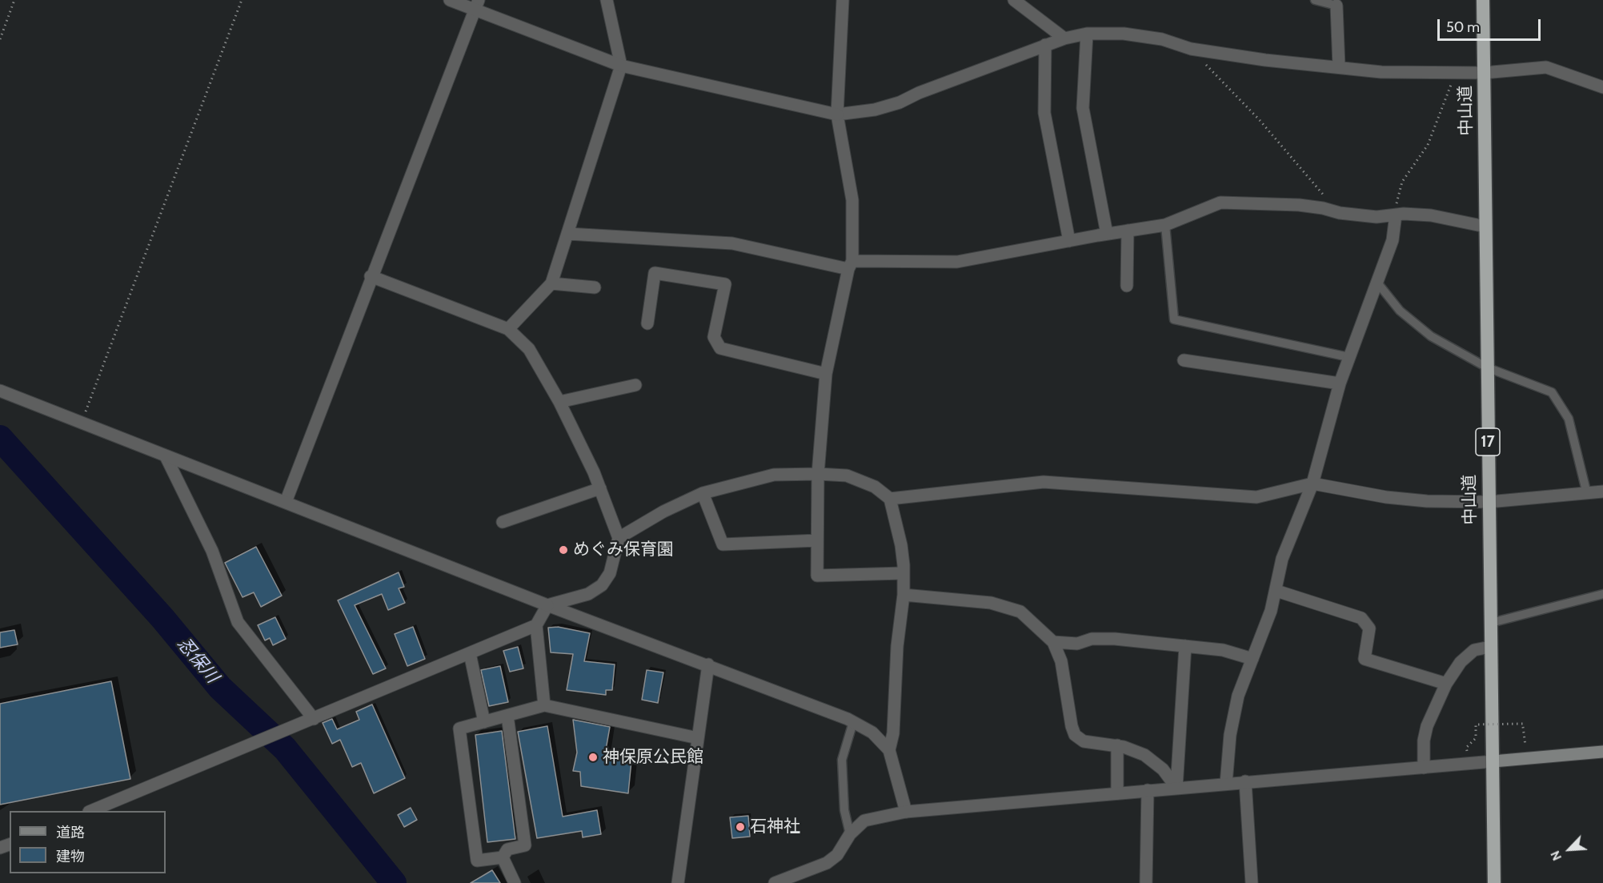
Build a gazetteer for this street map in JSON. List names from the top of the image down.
{
  "streets": {
    "highway": ["中山道", "17"]
  },
  "water": ["忍保川"],
  "places": ["めぐみ保育園", "神保原公民館", "石神社"],
  "legend": ["道路", "建物"],
  "scale_bar": "50 m",
  "north": "bottom left"
}
